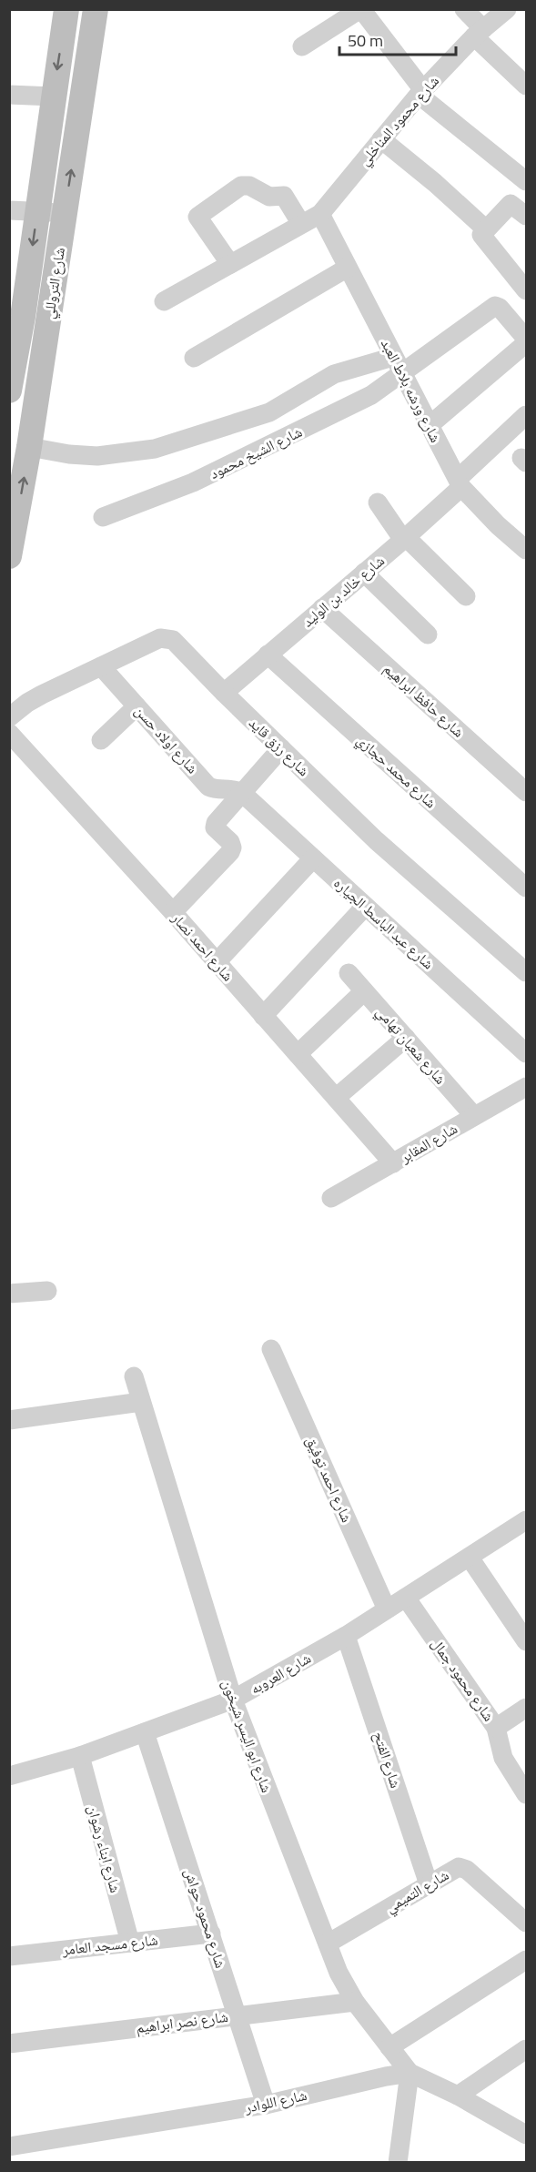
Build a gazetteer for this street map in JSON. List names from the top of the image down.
{
  "streets": {
    "street": [
      "شارع محمود المناخلي",
      "شارع التروللي",
      "شارع ورشه بلاط العبد",
      "شارع الشيخ محمود",
      "شارع خالد بن الوليد",
      "شارع حافظ ابراهيم",
      "شارع اولاد حسن",
      "شارع رزق قايد",
      "شارع محمد حجازي",
      "شارع عبد الباسط الجياره",
      "شارع احمد نصار",
      "شارع شعبان تهامي",
      "شارع المقابر",
      "شارع احمد توفيق",
      "شارع العروبه",
      "شارع محمود جمال",
      "شارع ابو اليسر شيخون",
      "شارع الفتح",
      "شارع ابناء رشوان",
      "شارع التميمي",
      "شارع محمود حواش",
      "شارع مسجد العامر",
      "شارع نصر ابراهيم",
      "شارع اللوادر"
    ]
  },
  "crossings": [
    ["شارع محمود المناخلي", "شارع ورشه بلاط العبد"],
    ["شارع ورشه بلاط العبد", "شارع الشيخ محمود"],
    ["شارع ورشه بلاط العبد", "شارع خالد بن الوليد"],
    ["شارع خالد بن الوليد", "شارع حافظ ابراهيم"],
    ["شارع خالد بن الوليد", "شارع رزق قايد"],
    ["شارع خالد بن الوليد", "شارع محمد حجازي"],
    ["شارع اولاد حسن", "شارع رزق قايد"],
    ["شارع اولاد حسن", "شارع عبد الباسط الجياره"],
    ["شارع احمد نصار", "شارع المقابر"],
    ["شارع شعبان تهامي", "شارع المقابر"],
    ["شارع احمد توفيق", "شارع العروبه"],
    ["شارع العروبه", "شارع محمود جمال"],
    ["شارع العروبه", "شارع ابو اليسر شيخون"],
    ["شارع العروبه", "شارع الفتح"],
    ["شارع العروبه", "شارع ابناء رشوان"],
    ["شارع العروبه", "شارع محمود حواش"],
    ["شارع ابو اليسر شيخون", "شارع التميمي"],
    ["شارع ابو اليسر شيخون", "شارع نصر ابراهيم"],
    ["شارع ابو اليسر شيخون", "شارع اللوادر"],
    ["شارع الفتح", "شارع التميمي"],
    ["شارع ابناء رشوان", "شارع مسجد العامر"],
    ["شارع محمود حواش", "شارع مسجد العامر"],
    ["شارع محمود حواش", "شارع نصر ابراهيم"],
    ["شارع محمود حواش", "شارع اللوادر"]
  ],
  "scale_bar": "50 m"
}
